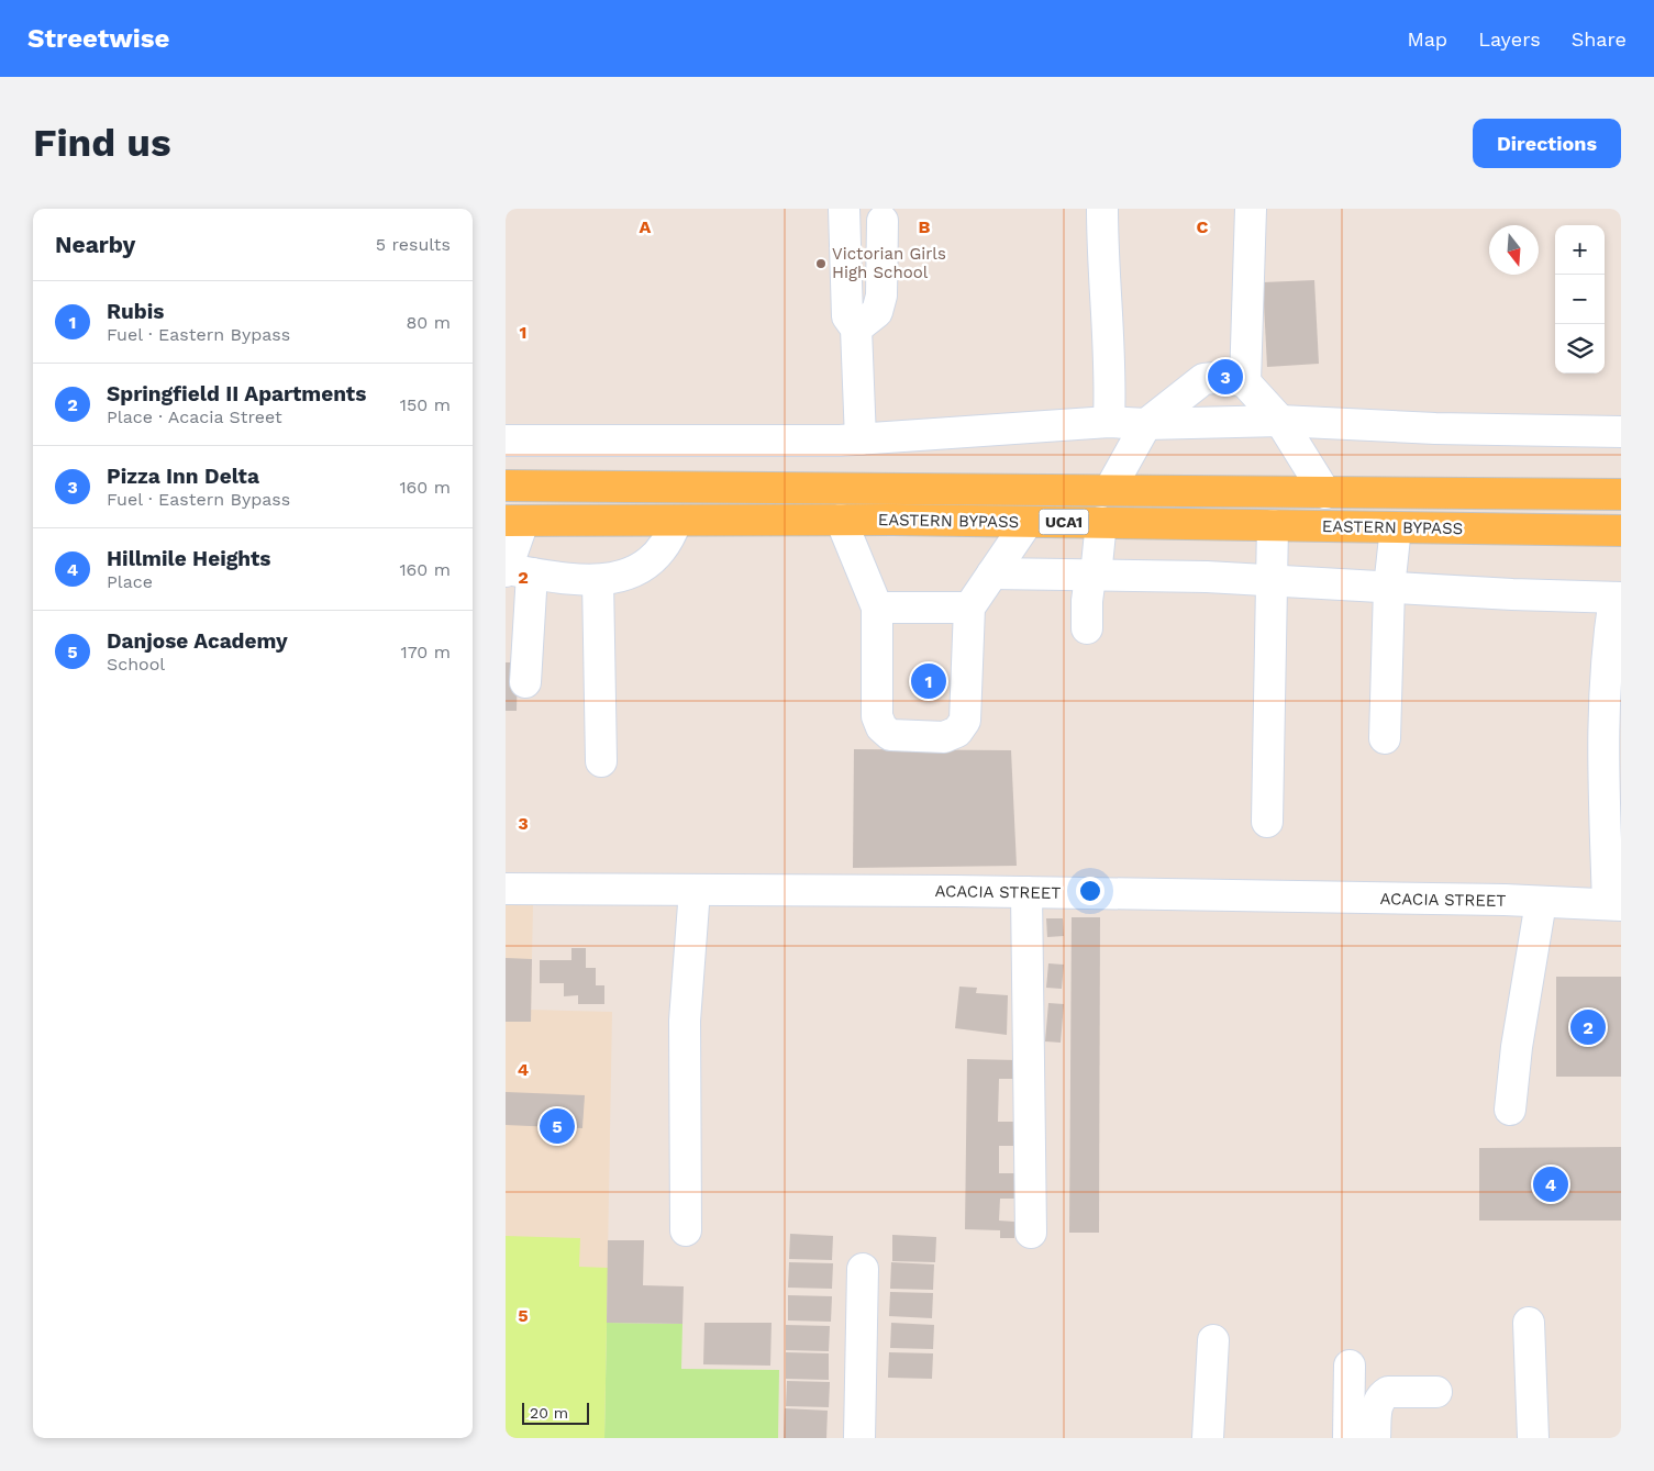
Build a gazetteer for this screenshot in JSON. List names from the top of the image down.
{
  "streets": {
    "main road": ["EASTERN BYPASS", "UCA1"],
    "street": ["ACACIA STREET"]
  },
  "places": ["Victorian Girls High School"],
  "scale_bar": "20 m",
  "north": "bottom",
  "page": {
    "header": "Streetwise",
    "nav": ["Map", "Layers", "Share"],
    "buttons": "Directions",
    "title": "Find us",
    "heading": ["Nearby", "5 results"],
    "map_buttons": ["+", "−"],
    "list": [
      {
        "mark": "1",
        "name": "Rubis",
        "note": "Fuel · Eastern Bypass",
        "value": "80 m"
      },
      {
        "mark": "2",
        "name": "Springfield II Apartments",
        "note": "Place · Acacia Street",
        "value": "150 m"
      },
      {
        "mark": "3",
        "name": "Pizza Inn Delta",
        "note": "Fuel · Eastern Bypass",
        "value": "160 m"
      },
      {
        "mark": "4",
        "name": "Hillmile Heights",
        "note": "Place",
        "value": "160 m"
      },
      {
        "mark": "5",
        "name": "Danjose Academy",
        "note": "School",
        "value": "170 m"
      }
    ],
    "pins": [
      "3",
      "1",
      "2",
      "5",
      "4"
    ],
    "scale": "20 m"
  },
  "grid": {
    "columns": ["A", "B", "C"],
    "rows": [
      "1",
      "2",
      "3",
      "4",
      "5"
    ]
  }
}
